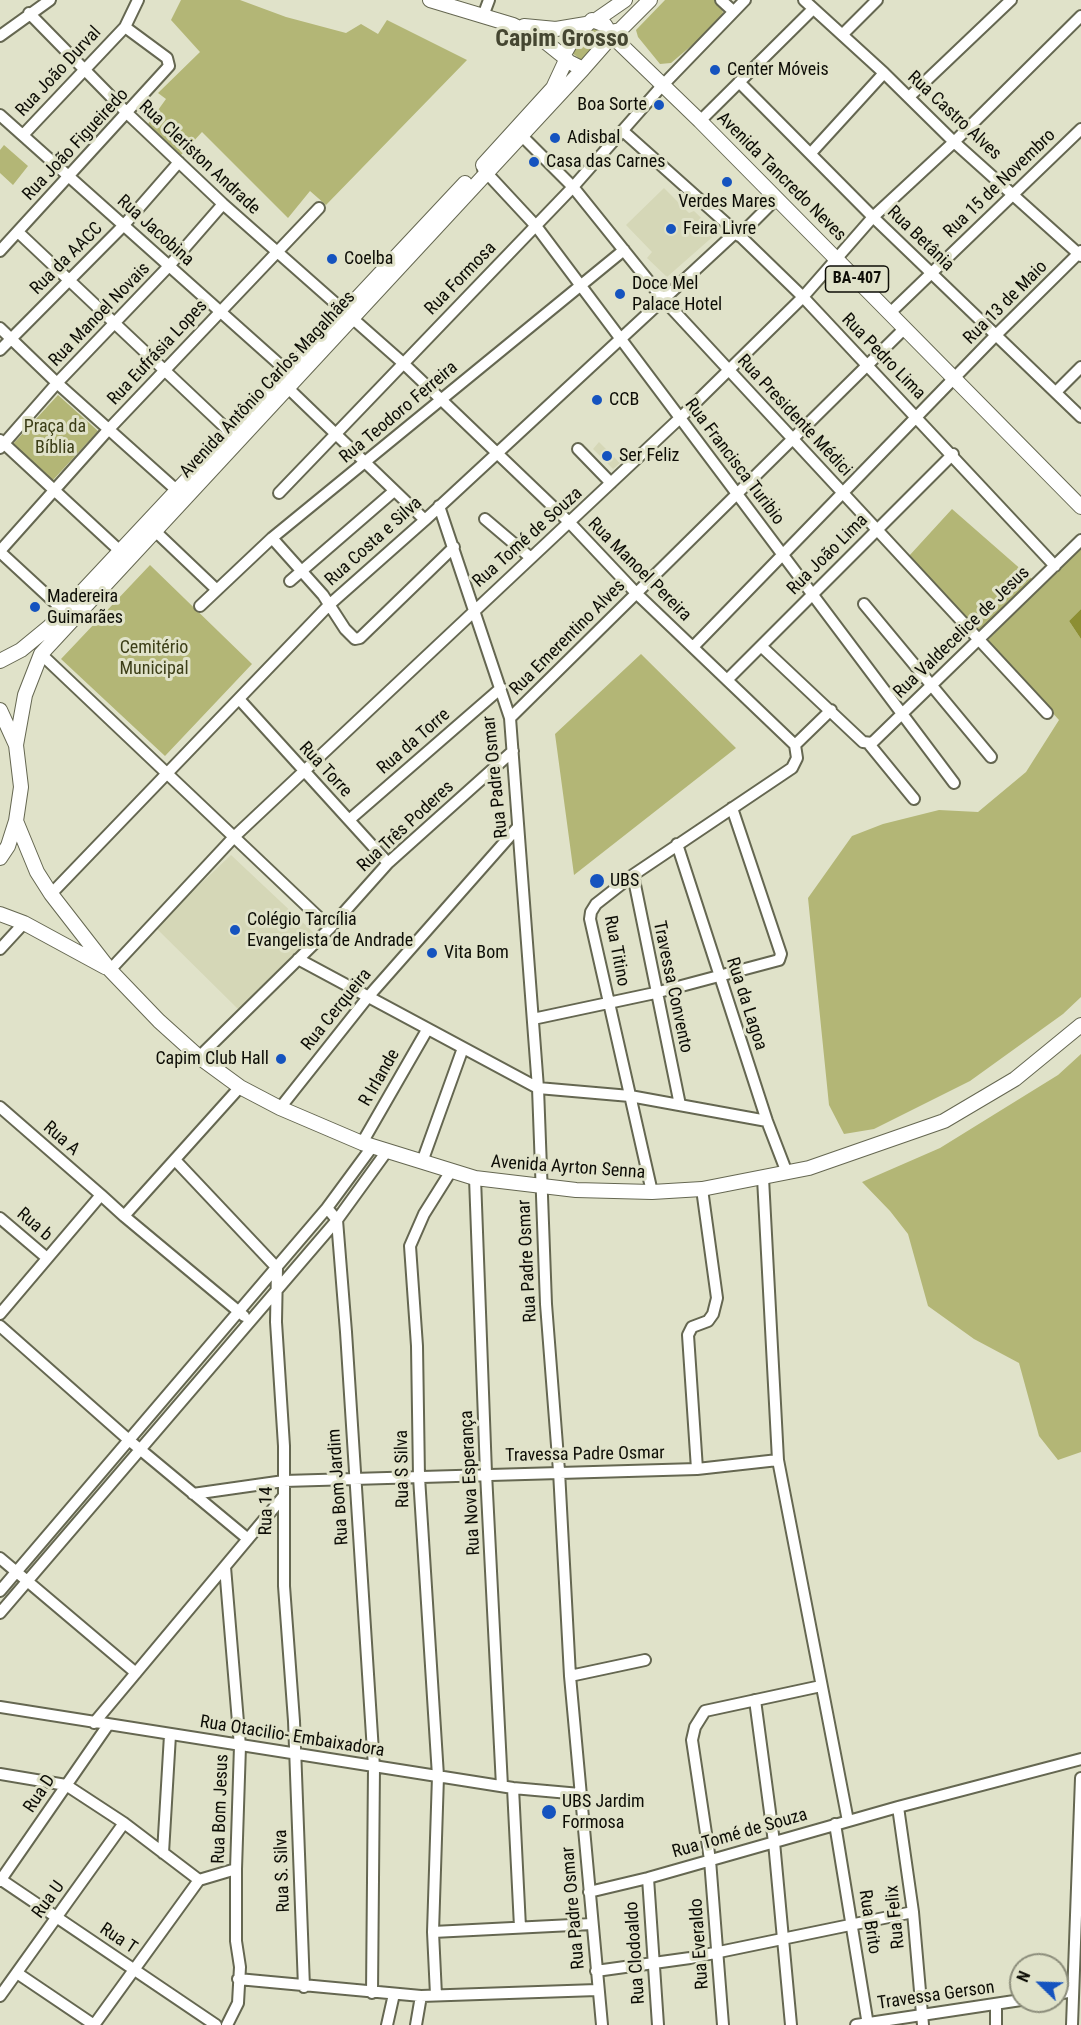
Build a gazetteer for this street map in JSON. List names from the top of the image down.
{
  "streets": {
    "main road": [
      "Avenida Tancredo Neves",
      "BA-407",
      "Avenida Antônio Carlos Magalhães",
      "Avenida Ayrton Senna"
    ],
    "street": [
      "Rua João Durval",
      "Rua Castro Alves",
      "Rua João Figueiredo",
      "Rua Cleriston Andrade",
      "Rua 15 de Novembro",
      "Rua Jacobina",
      "Rua Betânia",
      "Rua da AACC",
      "Rua Formosa",
      "Rua 13 de Maio",
      "Rua Manoel Novais",
      "Rua Eufrásia Lopes",
      "Rua Pedro Lima",
      "Rua Teodoro Ferreira",
      "Rua Presidente Médici",
      "Rua Francisca Turibio",
      "Rua Tomé de Souza",
      "Rua Costa e Silva",
      "Rua João Lima",
      "Rua Manoel Pereira",
      "Rua Valdecelice de Jesus",
      "Rua Emerentino Alves",
      "Rua da Torre",
      "Rua Torre",
      "Rua Padre Osmar",
      "Rua Três Poderes",
      "Rua Titino",
      "Travessa Convento",
      "Rua da Lagoa",
      "Rua Cerqueira",
      "R Irlande",
      "Rua A",
      "Rua b",
      "Travessa Padre Osmar",
      "Rua S Silva",
      "Rua Nova Esperança",
      "Rua Bom Jardim",
      "Rua 14",
      "Rua Otacilio- Embaixadora",
      "Rua D",
      "Rua Bom Jesus",
      "Rua S. Silva",
      "Rua U",
      "Rua Felix",
      "Rua Brito",
      "Rua T",
      "Rua Everaldo",
      "Rua Clodoaldo",
      "Travessa Gerson"
    ]
  },
  "crossings": [
    ["Rua João Durval", "Rua João Figueiredo"],
    ["Rua João Durval", "Rua Cleriston Andrade"],
    ["Rua João Durval", "Rua Jacobina"],
    ["Rua Castro Alves", "Rua 15 de Novembro"],
    ["Rua Castro Alves", "Rua 13 de Maio"],
    ["Rua Castro Alves", "Rua Tomé de Souza"],
    ["Rua João Figueiredo", "Rua Cleriston Andrade"],
    ["Rua João Figueiredo", "Rua Jacobina"],
    ["Rua Cleriston Andrade", "Rua da AACC"],
    ["Rua Cleriston Andrade", "Rua Manoel Novais"],
    ["Rua Cleriston Andrade", "Rua Eufrásia Lopes"],
    ["Rua Cleriston Andrade", "Avenida Antônio Carlos Magalhães"],
    ["Rua Cleriston Andrade", "Rua Manoel Pereira"],
    ["Avenida Tancredo Neves", "Rua 15 de Novembro"],
    ["Avenida Tancredo Neves", "Rua Formosa"],
    ["Avenida Tancredo Neves", "Rua 13 de Maio"],
    ["Avenida Tancredo Neves", "Rua Tomé de Souza"],
    ["Avenida Tancredo Neves", "Rua Costa e Silva"],
    ["Avenida Tancredo Neves", "Rua Emerentino Alves"],
    ["Rua 15 de Novembro", "Rua Betânia"],
    ["Rua Jacobina", "Rua da AACC"],
    ["Rua Jacobina", "Rua Manoel Novais"],
    ["Rua Jacobina", "Rua Eufrásia Lopes"],
    ["Rua Jacobina", "Avenida Antônio Carlos Magalhães"],
    ["Rua Betânia", "Rua 13 de Maio"],
    ["Rua Betânia", "Rua Tomé de Souza"],
    ["Rua Formosa", "Rua Pedro Lima"],
    ["Rua Formosa", "Rua Presidente Médici"],
    ["Rua Formosa", "Rua Francisca Turibio"],
    ["Rua Formosa", "Rua Manoel Pereira"],
    ["Rua 13 de Maio", "Rua Pedro Lima"],
    ["Rua 13 de Maio", "Rua Presidente Médici"],
    ["Rua 13 de Maio", "Rua Francisca Turibio"],
    ["Rua 13 de Maio", "Rua Manoel Pereira"],
    ["Rua Pedro Lima", "Rua Tomé de Souza"],
    ["Rua Pedro Lima", "Rua Costa e Silva"],
    ["Rua Pedro Lima", "Rua João Lima"],
    ["Rua Pedro Lima", "Rua Valdecelice de Jesus"],
    ["Rua Pedro Lima", "Rua Emerentino Alves"],
    ["Avenida Antônio Carlos Magalhães", "Rua Presidente Médici"],
    ["Avenida Antônio Carlos Magalhães", "Rua Francisca Turibio"],
    ["Avenida Antônio Carlos Magalhães", "Rua Manoel Pereira"],
    ["Rua Teodoro Ferreira", "Rua Presidente Médici"],
    ["Rua Teodoro Ferreira", "Rua Francisca Turibio"],
    ["Rua Teodoro Ferreira", "Rua Manoel Pereira"],
    ["Rua Presidente Médici", "Rua Tomé de Souza"],
    ["Rua Presidente Médici", "Rua Costa e Silva"],
    ["Rua Presidente Médici", "Rua João Lima"],
    ["Rua Presidente Médici", "Rua Valdecelice de Jesus"],
    ["Rua Presidente Médici", "Rua Emerentino Alves"],
    ["Rua Francisca Turibio", "Rua Tomé de Souza"],
    ["Rua Francisca Turibio", "Rua Costa e Silva"],
    ["Rua Francisca Turibio", "Rua João Lima"],
    ["Rua Francisca Turibio", "Rua Valdecelice de Jesus"],
    ["Rua Francisca Turibio", "Rua Emerentino Alves"],
    ["Rua Tomé de Souza", "Rua Manoel Pereira"],
    ["Rua Tomé de Souza", "Rua Torre"],
    ["Rua Tomé de Souza", "Rua Padre Osmar"],
    ["Rua Tomé de Souza", "Avenida Ayrton Senna"],
    ["Rua Tomé de Souza", "Rua Felix"],
    ["Rua Tomé de Souza", "Rua Brito"],
    ["Rua Tomé de Souza", "Rua Everaldo"],
    ["Rua Tomé de Souza", "Rua Clodoaldo"],
    ["Rua Costa e Silva", "Rua Manoel Pereira"],
    ["Rua Costa e Silva", "Rua Torre"],
    ["Rua Costa e Silva", "Rua Padre Osmar"],
    ["Rua Costa e Silva", "Avenida Ayrton Senna"],
    ["Rua João Lima", "Rua Manoel Pereira"],
    ["Rua Manoel Pereira", "Rua Emerentino Alves"],
    ["Rua Manoel Pereira", "Rua Titino"],
    ["Rua Emerentino Alves", "Rua Padre Osmar"],
    ["Rua da Torre", "Rua Torre"],
    ["Rua da Torre", "Rua Padre Osmar"],
    ["Rua Torre", "Rua Três Poderes"],
    ["Rua Padre Osmar", "Rua Três Poderes"],
    ["Rua Padre Osmar", "Rua Cerqueira"],
    ["Rua Padre Osmar", "Avenida Ayrton Senna"],
    ["Rua Padre Osmar", "Travessa Padre Osmar"],
    ["Rua Padre Osmar", "Rua Otacilio- Embaixadora"],
    ["Rua Três Poderes", "Avenida Ayrton Senna"],
    ["Rua Titino", "Travessa Convento"],
    ["Rua Titino", "Rua da Lagoa"],
    ["Rua Titino", "Avenida Ayrton Senna"],
    ["Rua da Lagoa", "Avenida Ayrton Senna"],
    ["Rua Cerqueira", "Avenida Ayrton Senna"],
    ["R Irlande", "Rua A"],
    ["R Irlande", "Avenida Ayrton Senna"],
    ["R Irlande", "Rua 14"],
    ["Avenida Ayrton Senna", "Rua S Silva"],
    ["Avenida Ayrton Senna", "Rua Nova Esperança"],
    ["Travessa Padre Osmar", "Rua S Silva"],
    ["Travessa Padre Osmar", "Rua Nova Esperança"],
    ["Travessa Padre Osmar", "Rua Bom Jardim"],
    ["Travessa Padre Osmar", "Rua 14"],
    ["Rua S Silva", "Rua Otacilio- Embaixadora"],
    ["Rua Nova Esperança", "Rua Otacilio- Embaixadora"],
    ["Rua Bom Jardim", "Rua Otacilio- Embaixadora"],
    ["Rua 14", "Rua Otacilio- Embaixadora"],
    ["Rua 14", "Rua S. Silva"],
    ["Rua Otacilio- Embaixadora", "Rua D"],
    ["Rua Otacilio- Embaixadora", "Rua Bom Jesus"],
    ["Rua Otacilio- Embaixadora", "Rua S. Silva"],
    ["Rua D", "Rua T"],
    ["Rua U", "Rua T"],
    ["Rua Felix", "Travessa Gerson"],
    ["Rua Brito", "Travessa Gerson"]
  ],
  "districts": ["Capim Grosso"],
  "parks": ["Praça da Bíblia", "Cemitério Municipal"],
  "places": [
    "Center Móveis",
    "Boa Sorte",
    "Adisbal",
    "Casa das Carnes",
    "Verdes Mares",
    "Feira Livre",
    "Coelba",
    "Doce Mel Palace Hotel",
    "CCB",
    "Ser Feliz",
    "Madereira Guimarães",
    "UBS",
    "Colégio Tarcília Evangelista de Andrade",
    "Vita Bom",
    "Capim Club Hall",
    "UBS Jardim Formosa"
  ],
  "north": "top left"
}
